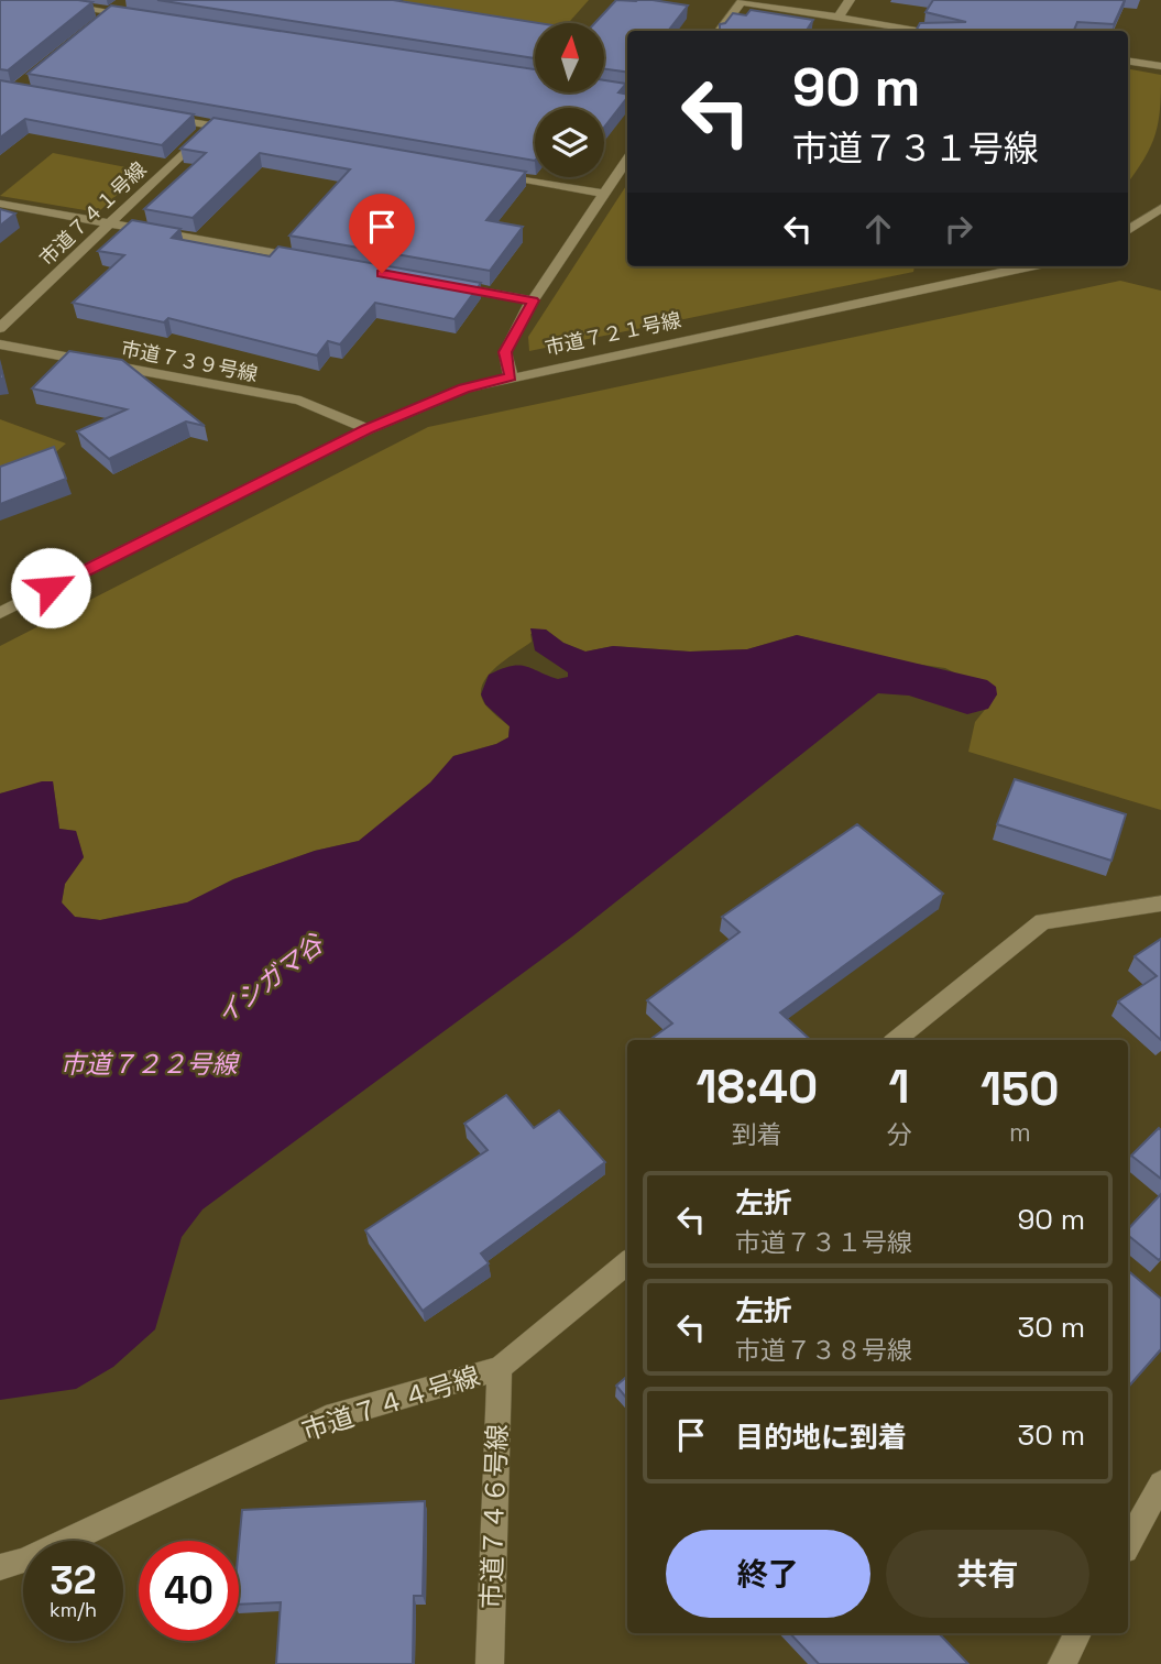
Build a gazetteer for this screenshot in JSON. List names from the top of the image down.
{
  "streets": {
    "street": [
      "市道７４１号線",
      "市道７２１号線",
      "市道７３９号線",
      "市道７４４号線",
      "市道７４６号線"
    ]
  },
  "crossings": [
    ["市道７２１号線", "市道７３９号線"],
    ["市道７４４号線", "市道７４６号線"]
  ],
  "water": ["イシガマ谷", "市道７２２号線"],
  "north": "top",
  "page": {
    "turn": ["90 m", "市道７３１号線"],
    "eta": [
      "18:40",
      "到着",
      "1",
      "分",
      "150",
      "m"
    ],
    "list": [
      {
        "name": "左折",
        "note": "市道７３１号線",
        "value": "90 m"
      },
      {
        "name": "左折",
        "note": "市道７３８号線",
        "value": "30 m"
      },
      {
        "name": "目的地に到着",
        "value": "30 m"
      }
    ],
    "buttons": ["終了", "共有"],
    "speed": "32 km/h",
    "limit": "40"
  }
}
